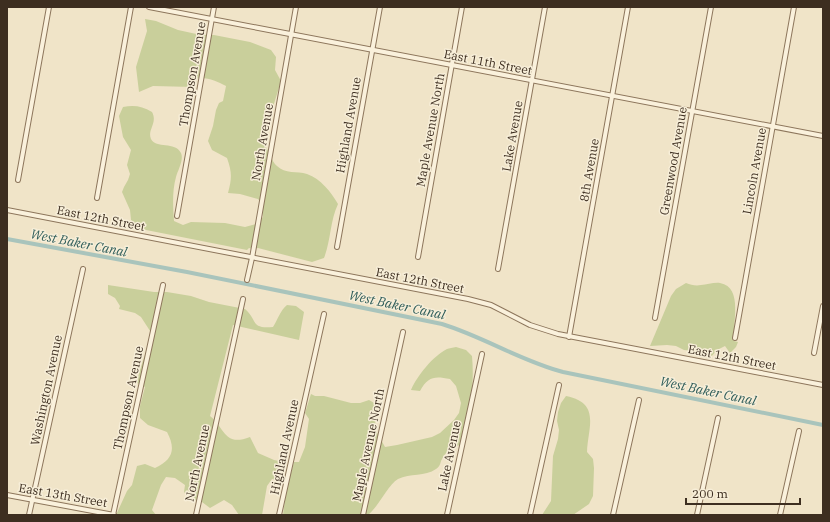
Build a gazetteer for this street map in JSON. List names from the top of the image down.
{
  "streets": {
    "street": [
      "East 11th Street",
      "Thompson Avenue",
      "Highland Avenue",
      "Maple Avenue North",
      "Lake Avenue",
      "North Avenue",
      "Greenwood Avenue",
      "8th Avenue",
      "Lincoln Avenue",
      "East 12th Street",
      "Washington Avenue",
      "East 13th Street"
    ]
  },
  "crossings": [
    ["East 11th Street", "Thompson Avenue"],
    ["East 11th Street", "Highland Avenue"],
    ["East 11th Street", "Maple Avenue North"],
    ["East 11th Street", "Lake Avenue"],
    ["East 11th Street", "North Avenue"],
    ["East 11th Street", "Greenwood Avenue"],
    ["East 11th Street", "8th Avenue"],
    ["East 11th Street", "Lincoln Avenue"],
    ["Thompson Avenue", "East 13th Street"],
    ["North Avenue", "East 12th Street"],
    ["8th Avenue", "East 12th Street"],
    ["Washington Avenue", "East 13th Street"]
  ],
  "water": ["West Baker Canal"],
  "scale_bar": "200 m"
}
